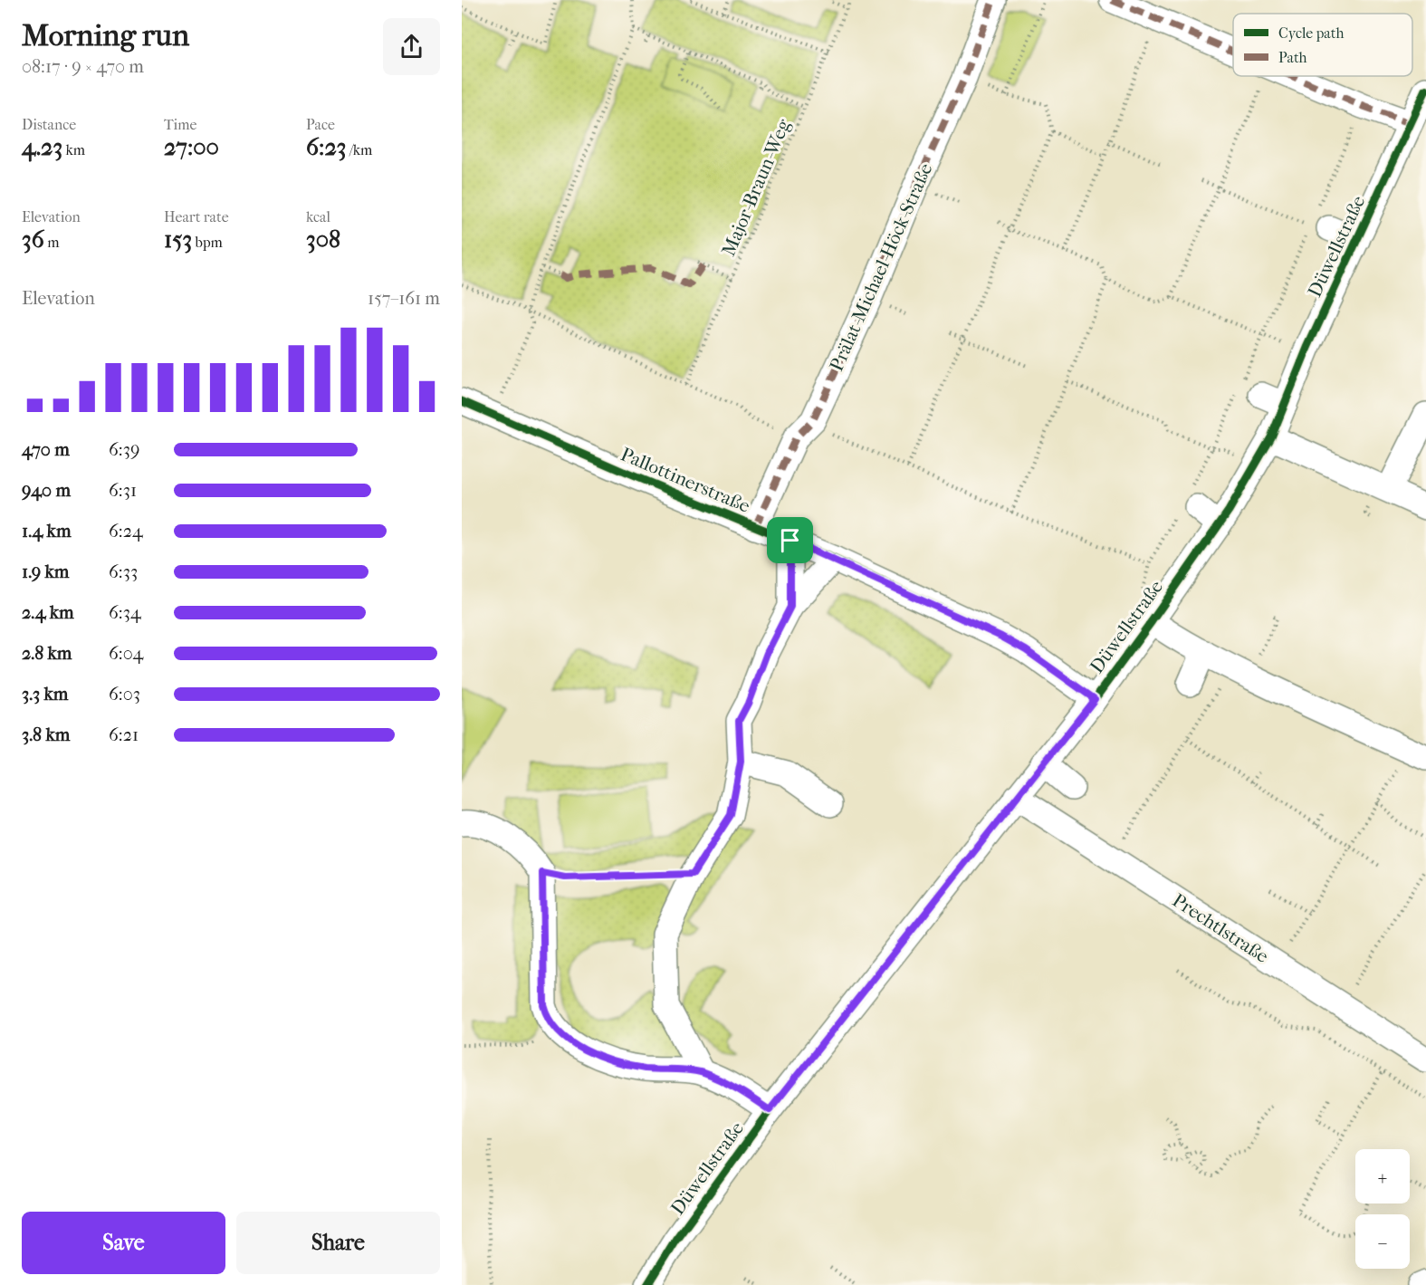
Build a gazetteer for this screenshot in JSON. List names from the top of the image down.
{
  "streets": {
    "street": [
      "Düwellstraße",
      "Prälat-Michael-Höck-Straße",
      "Pallottinerstraße",
      "Prechtlstraße"
    ],
    "path": ["Major-Braun-Weg"]
  },
  "crossings": [
    ["Düwellstraße", "Pallottinerstraße"],
    ["Düwellstraße", "Prechtlstraße"],
    ["Prälat-Michael-Höck-Straße", "Pallottinerstraße"]
  ],
  "legend": ["Cycle path", "Path"],
  "page": {
    "heading": ["Morning run", "08:17 · 9 × 470 m"],
    "stats": [
      ["Distance", "4.23 km"],
      ["Time", "27:00"],
      ["Pace", "6:23 /km"],
      ["Elevation", "36 m"],
      ["Heart rate", "153 bpm"],
      ["kcal", "308"]
    ],
    "chart": ["Elevation", "157–161 m"],
    "list": [
      {
        "name": "470 m",
        "note": "6:39"
      },
      {
        "name": "940 m",
        "note": "6:31"
      },
      {
        "name": "1.4 km",
        "note": "6:24"
      },
      {
        "name": "1.9 km",
        "note": "6:33"
      },
      {
        "name": "2.4 km",
        "note": "6:34"
      },
      {
        "name": "2.8 km",
        "note": "6:04"
      },
      {
        "name": "3.3 km",
        "note": "6:03"
      },
      {
        "name": "3.8 km",
        "note": "6:21"
      }
    ],
    "map_buttons": ["+", "−"],
    "buttons": ["Save", "Share"]
  }
}
